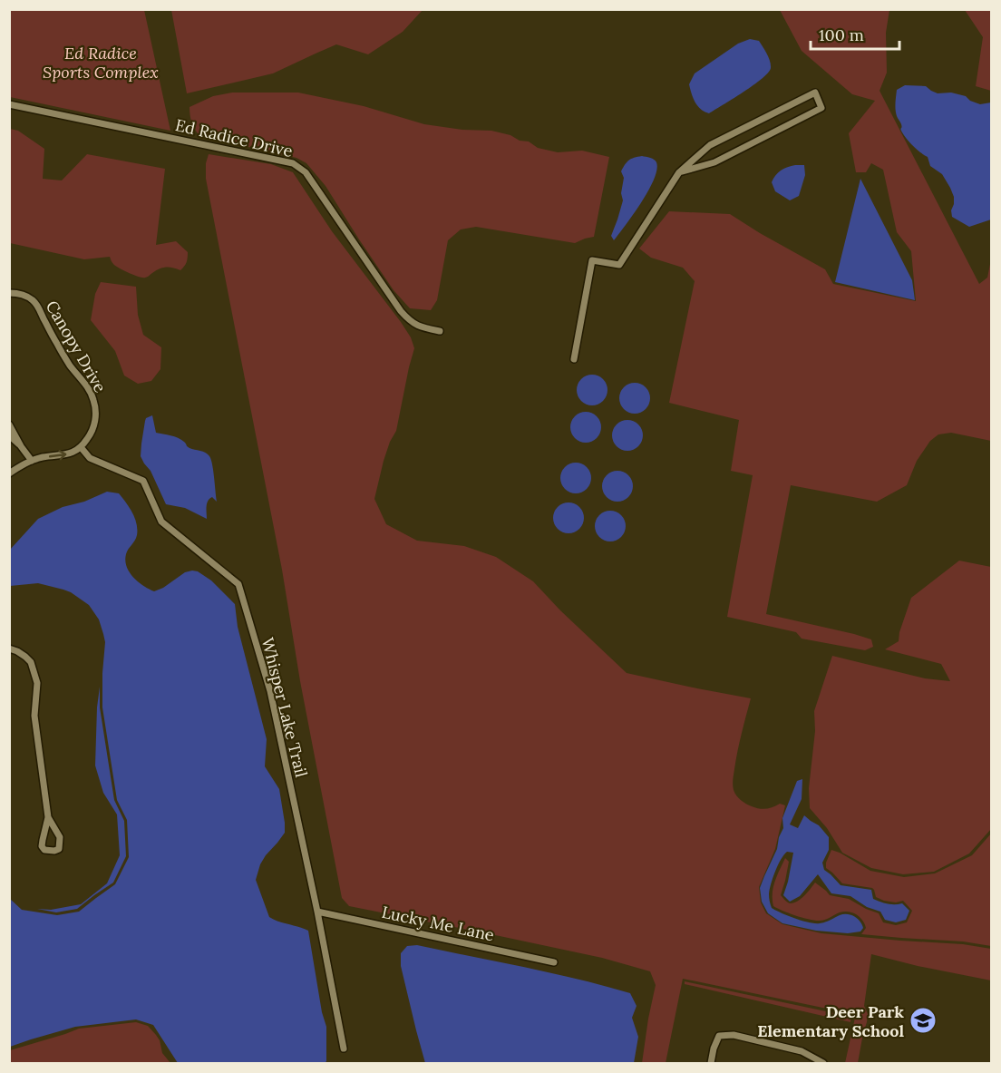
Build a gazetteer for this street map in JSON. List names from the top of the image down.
{
  "streets": {
    "street": [
      "Ed Radice Drive",
      "Canopy Drive",
      "Whisper Lake Trail",
      "Lucky Me Lane"
    ]
  },
  "crossings": [
    ["Canopy Drive", "Whisper Lake Trail"],
    ["Whisper Lake Trail", "Lucky Me Lane"]
  ],
  "parks": ["Ed Radice Sports Complex"],
  "places": {
    "school or university": ["Deer Park Elementary School"]
  },
  "scale_bar": "100 m"
}
